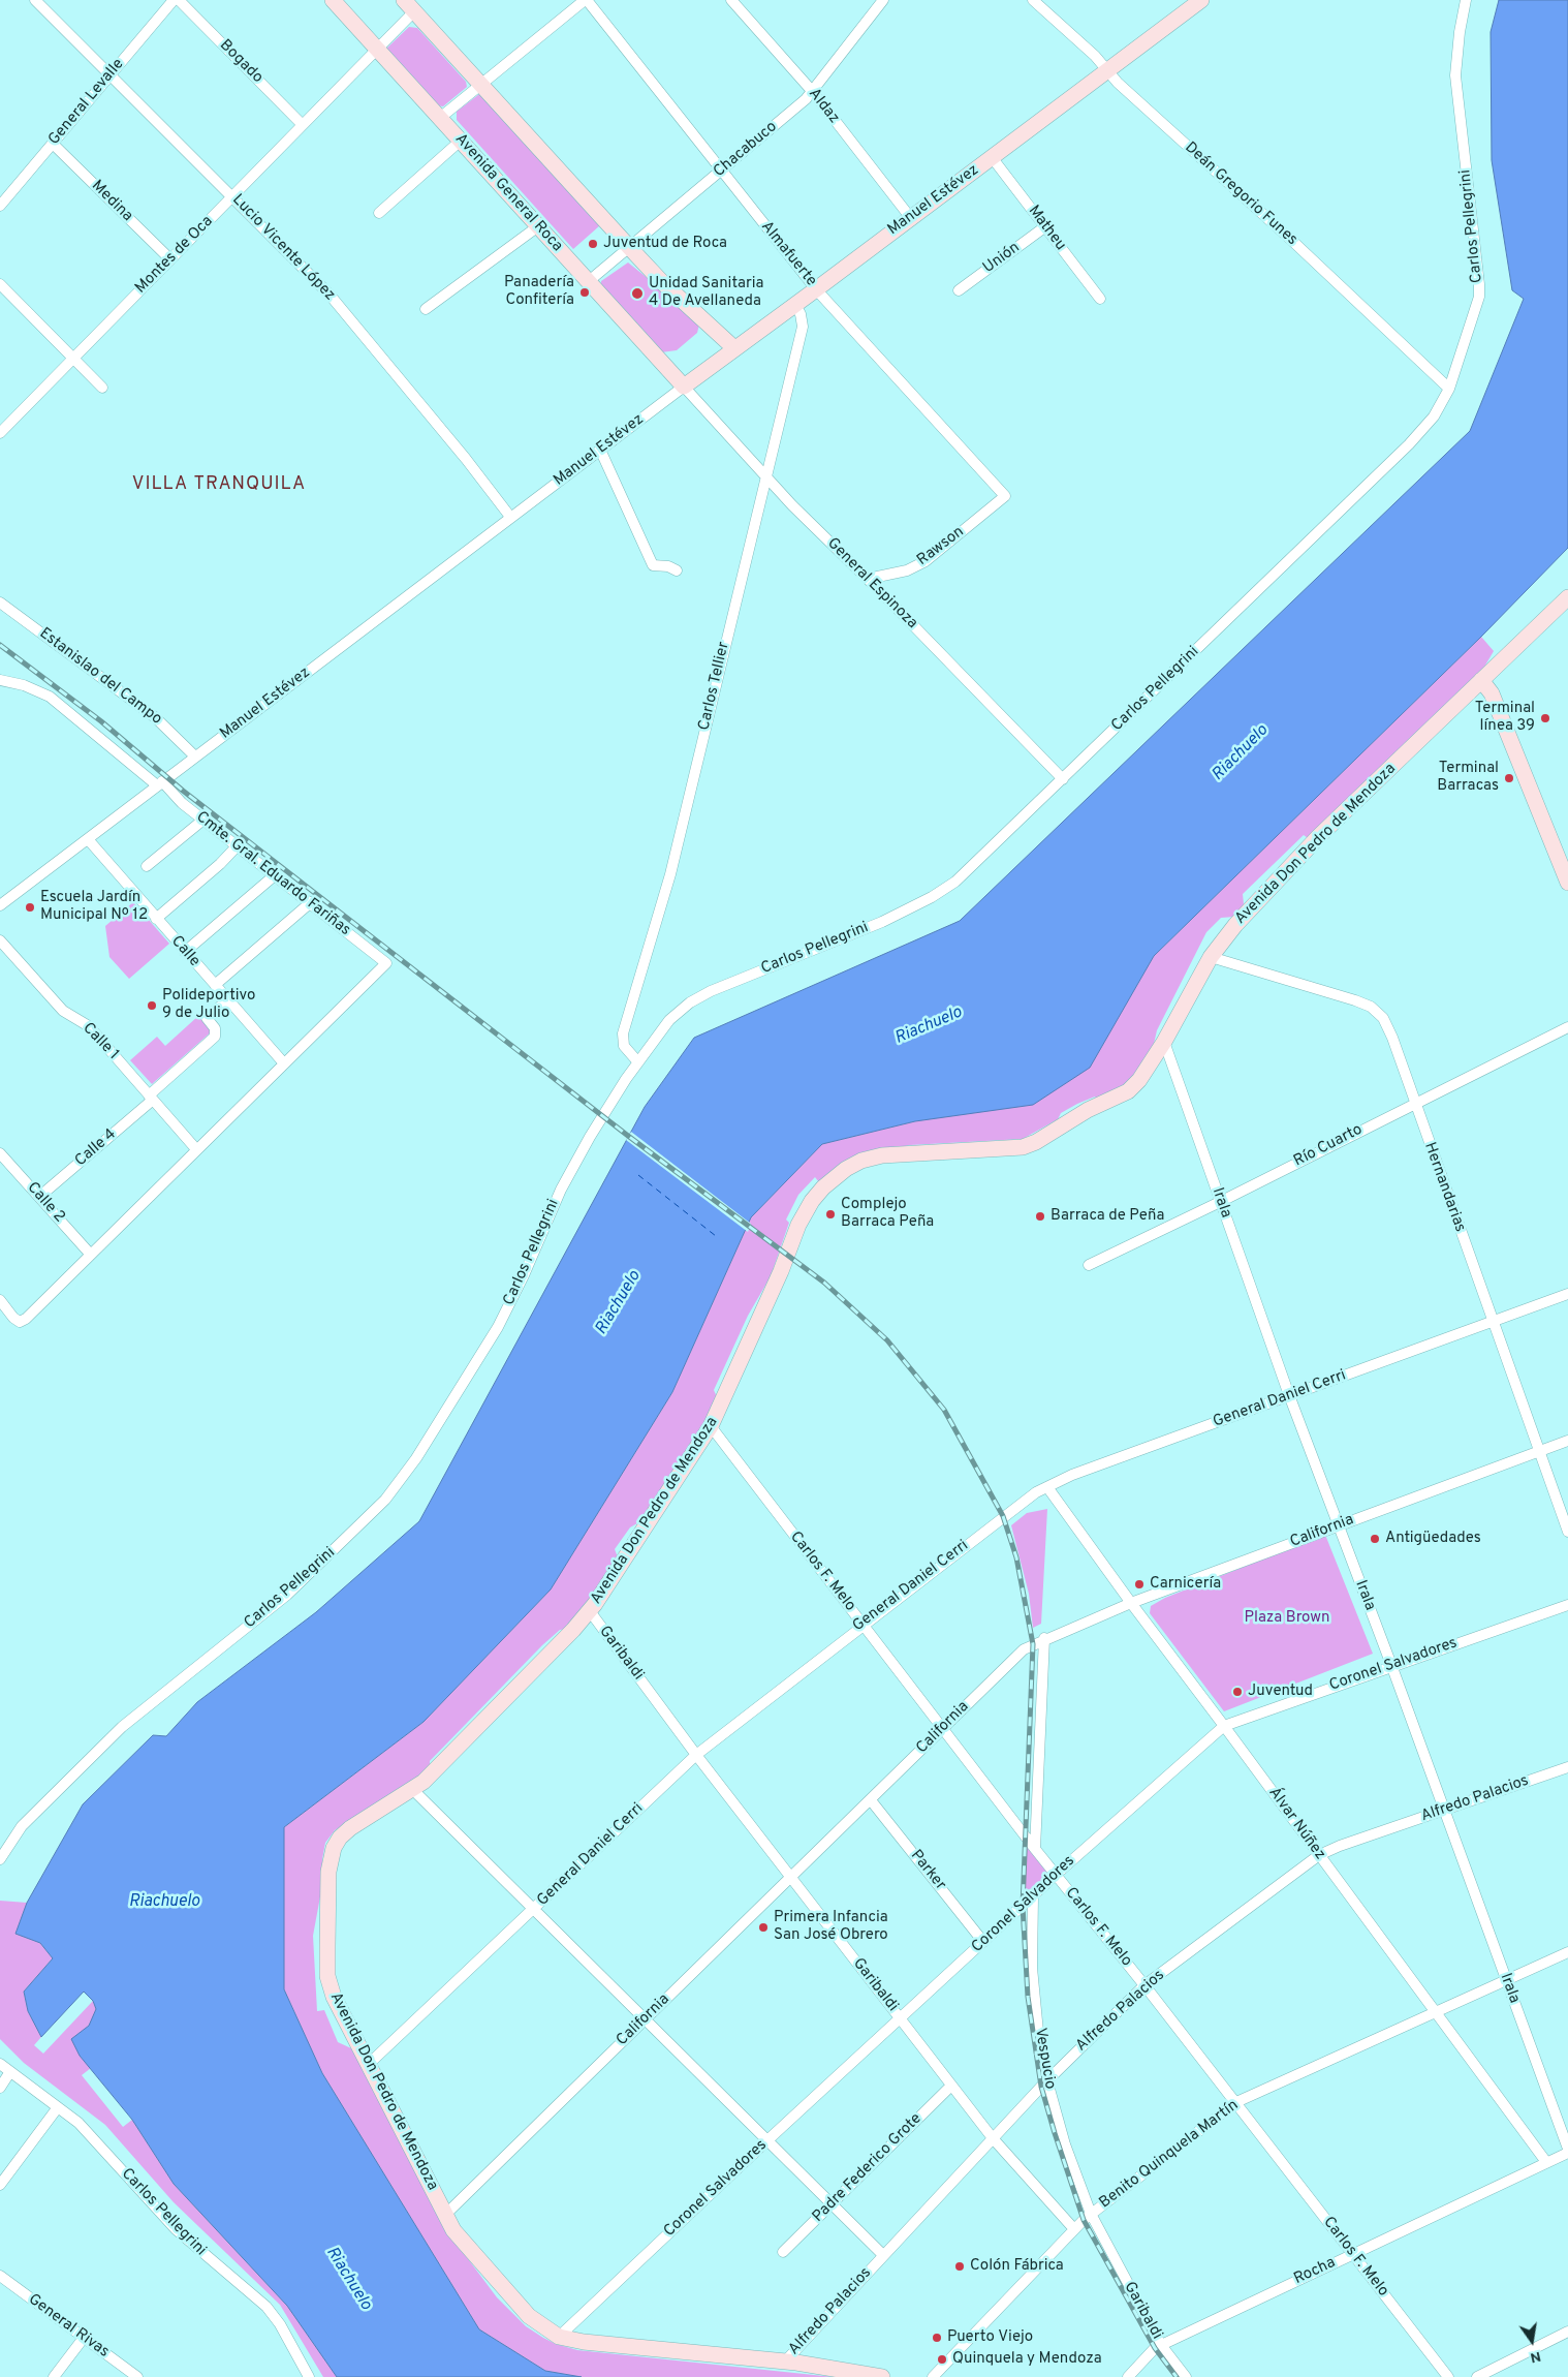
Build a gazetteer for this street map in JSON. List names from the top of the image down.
{
  "streets": {
    "main road": ["Avenida General Roca", "Manuel Estévez", "Avenida Don Pedro de Mendoza"],
    "street": [
      "Bogado",
      "General Levalle",
      "Aldaz",
      "Chacabuco",
      "Deán Gregorio Funes",
      "Medina",
      "Carlos Pellegrini",
      "Matheu",
      "Lucio Vicente López",
      "Almafuerte",
      "Montes de Oca",
      "Unión",
      "Rawson",
      "General Espinoza",
      "Estanislao del Campo",
      "Carlos Tellier",
      "Cmte. Gral. Eduardo Fariñas",
      "Calle",
      "Calle 1",
      "Río Cuarto",
      "Calle 4",
      "Hernandarias",
      "Calle 2",
      "Irala",
      "General Daniel Cerri",
      "California",
      "Carlos F. Melo",
      "Garibaldi",
      "Coronel Salvadores",
      "Alfredo Palacios",
      "Álvar Núñez",
      "Parker",
      "Vespucio",
      "Benito Quinquela Martín",
      "Padre Federico Grote",
      "Rocha",
      "General Rivas"
    ]
  },
  "crossings": [
    ["Bogado", "Montes de Oca"],
    ["General Levalle", "Medina"],
    ["General Levalle", "Lucio Vicente López"],
    ["Aldaz", "Chacabuco"],
    ["Aldaz", "Manuel Estévez"],
    ["Chacabuco", "Avenida General Roca"],
    ["Chacabuco", "Almafuerte"],
    ["Avenida General Roca", "Manuel Estévez"],
    ["Avenida General Roca", "Montes de Oca"],
    ["Avenida General Roca", "General Espinoza"],
    ["Deán Gregorio Funes", "Manuel Estévez"],
    ["Deán Gregorio Funes", "Carlos Pellegrini"],
    ["Manuel Estévez", "Matheu"],
    ["Manuel Estévez", "Lucio Vicente López"],
    ["Manuel Estévez", "Almafuerte"],
    ["Manuel Estévez", "General Espinoza"],
    ["Manuel Estévez", "Estanislao del Campo"],
    ["Manuel Estévez", "Carlos Tellier"],
    ["Manuel Estévez", "Cmte. Gral. Eduardo Fariñas"],
    ["Manuel Estévez", "Calle"],
    ["Medina", "Montes de Oca"],
    ["Carlos Pellegrini", "General Espinoza"],
    ["Carlos Pellegrini", "Carlos Tellier"],
    ["Matheu", "Unión"],
    ["Lucio Vicente López", "Montes de Oca"],
    ["Almafuerte", "Rawson"],
    ["Rawson", "General Espinoza"],
    ["General Espinoza", "Carlos Tellier"],
    ["Avenida Don Pedro de Mendoza", "Hernandarias"],
    ["Avenida Don Pedro de Mendoza", "Irala"],
    ["Avenida Don Pedro de Mendoza", "General Daniel Cerri"],
    ["Avenida Don Pedro de Mendoza", "California"],
    ["Avenida Don Pedro de Mendoza", "Carlos F. Melo"],
    ["Avenida Don Pedro de Mendoza", "Garibaldi"],
    ["Avenida Don Pedro de Mendoza", "Coronel Salvadores"],
    ["Avenida Don Pedro de Mendoza", "Alfredo Palacios"],
    ["Cmte. Gral. Eduardo Fariñas", "Calle"],
    ["Calle", "Calle 4"],
    ["Calle 1", "Calle 4"],
    ["Río Cuarto", "Hernandarias"],
    ["Río Cuarto", "Irala"],
    ["Calle 4", "Calle 2"],
    ["Hernandarias", "General Daniel Cerri"],
    ["Hernandarias", "California"],
    ["Irala", "General Daniel Cerri"],
    ["Irala", "California"],
    ["Irala", "Coronel Salvadores"],
    ["Irala", "Alfredo Palacios"],
    ["Irala", "Benito Quinquela Martín"],
    ["General Daniel Cerri", "Carlos F. Melo"],
    ["General Daniel Cerri", "Garibaldi"],
    ["General Daniel Cerri", "Álvar Núñez"],
    ["California", "Carlos F. Melo"],
    ["California", "Garibaldi"],
    ["California", "Álvar Núñez"],
    ["California", "Parker"],
    ["Carlos F. Melo", "Coronel Salvadores"],
    ["Carlos F. Melo", "Alfredo Palacios"],
    ["Carlos F. Melo", "Benito Quinquela Martín"],
    ["Carlos F. Melo", "Rocha"],
    ["Garibaldi", "Coronel Salvadores"],
    ["Garibaldi", "Alfredo Palacios"],
    ["Garibaldi", "Vespucio"],
    ["Garibaldi", "Benito Quinquela Martín"],
    ["Garibaldi", "Padre Federico Grote"],
    ["Garibaldi", "Rocha"],
    ["Coronel Salvadores", "Álvar Núñez"],
    ["Coronel Salvadores", "Parker"],
    ["Coronel Salvadores", "Vespucio"],
    ["Alfredo Palacios", "Álvar Núñez"],
    ["Alfredo Palacios", "Vespucio"],
    ["Álvar Núñez", "Benito Quinquela Martín"],
    ["Álvar Núñez", "Rocha"],
    ["Vespucio", "Benito Quinquela Martín"]
  ],
  "districts": ["VILLA TRANQUILA"],
  "water": ["Riachuelo"],
  "parks": ["Plaza Brown"],
  "places": [
    "Juventud de Roca",
    "Panadería Confitería",
    "Unidad Sanitaria 4 De Avellaneda",
    "Terminal línea 39",
    "Terminal Barracas",
    "Escuela Jardín Municipal Nº 12",
    "Polideportivo 9 de Julio",
    "Complejo Barraca Peña",
    "Barraca de Peña",
    "Antigüedades",
    "Carnicería",
    "Juventud",
    "Primera Infancia San José Obrero",
    "Colón Fábrica",
    "Puerto Viejo",
    "Quinquela y Mendoza"
  ],
  "north": "bottom"
}
